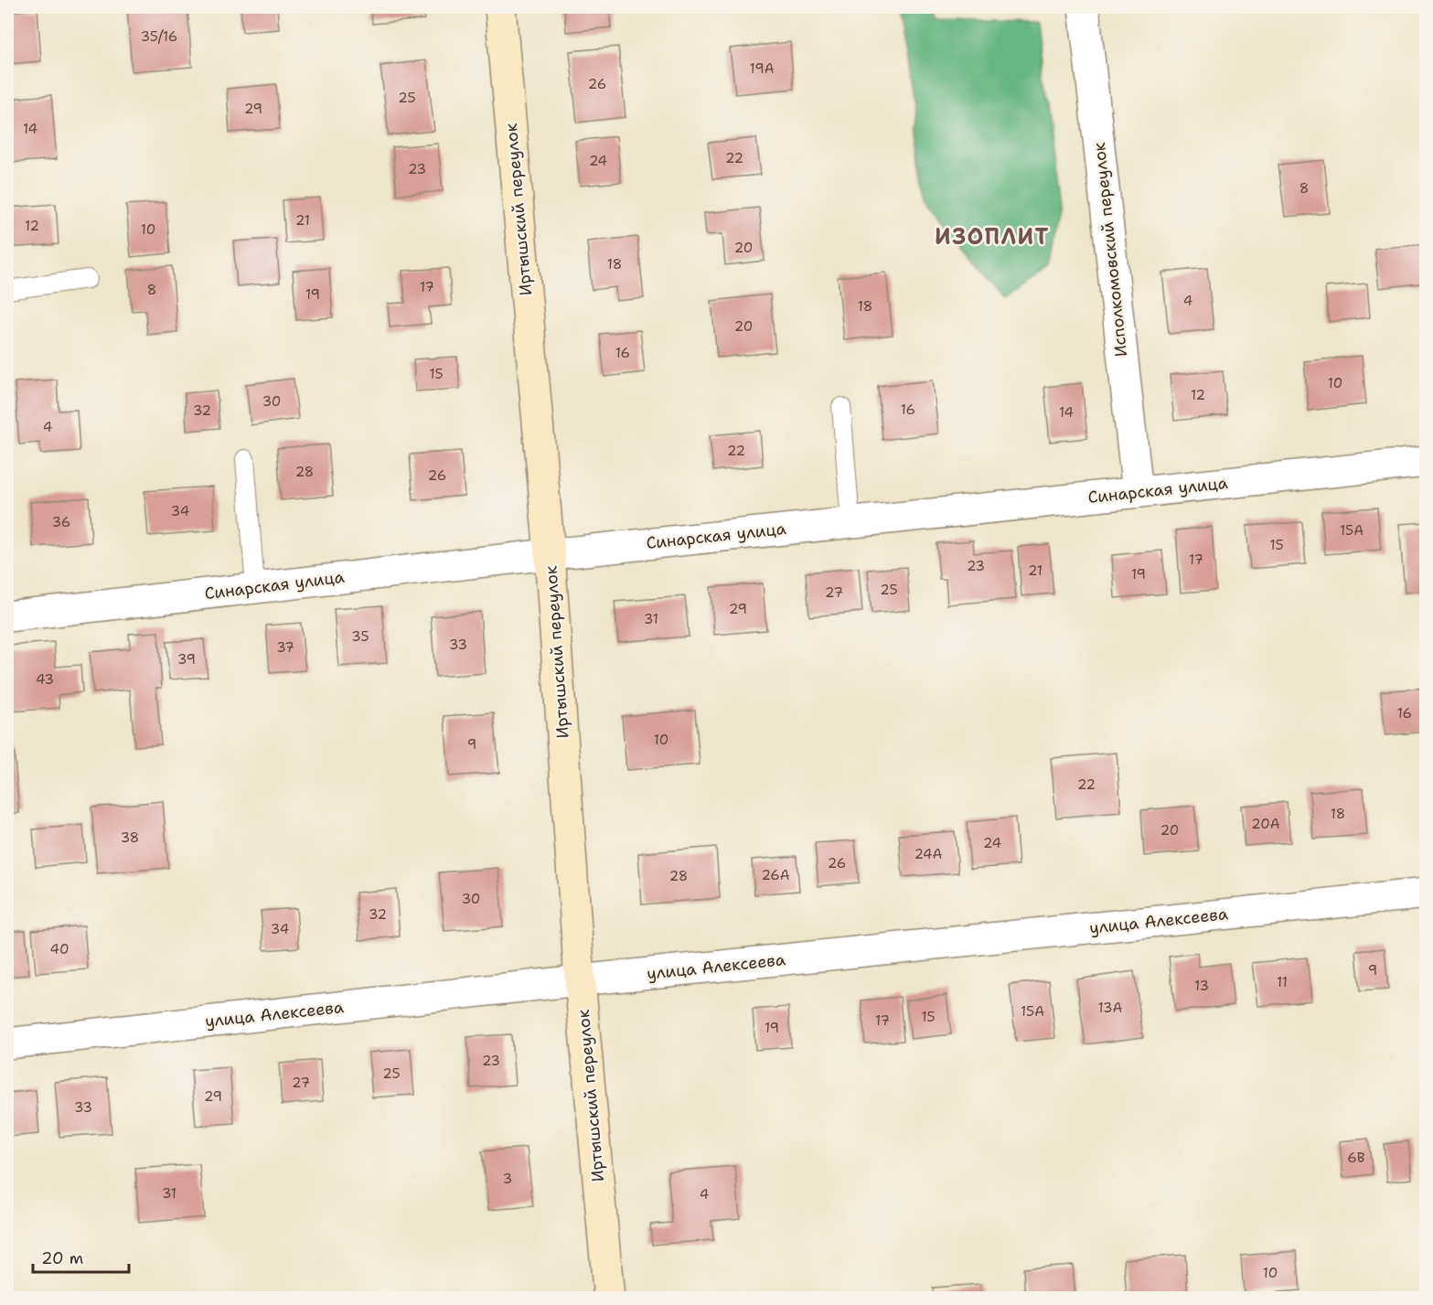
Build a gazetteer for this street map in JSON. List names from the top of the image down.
{
  "streets": {
    "street": [
      "Иртышский переулок",
      "Исполкомовский переулок",
      "Синарская улица",
      "улица Алексеева"
    ]
  },
  "crossings": [
    ["Иртышский переулок", "Синарская улица"],
    ["Иртышский переулок", "улица Алексеева"],
    ["Исполкомовский переулок", "Синарская улица"]
  ],
  "districts": ["ИЗОПЛИТ"],
  "house_numbers": [
    "35/16",
    "19А",
    "26",
    "25",
    "29",
    "14",
    "22",
    "24",
    "23",
    "8",
    "21",
    "12",
    "10",
    "20",
    "18",
    "17",
    "8",
    "19",
    "4",
    "18",
    "20",
    "16",
    "15",
    "10",
    "12",
    "30",
    "16",
    "32",
    "14",
    "4",
    "22",
    "28",
    "26",
    "34",
    "36",
    "15А",
    "15",
    "17",
    "23",
    "21",
    "19",
    "25",
    "27",
    "29",
    "31",
    "35",
    "33",
    "37",
    "39",
    "43",
    "16",
    "10",
    "9",
    "22",
    "18",
    "20А",
    "20",
    "38",
    "24",
    "24А",
    "26",
    "26А",
    "28",
    "30",
    "32",
    "34",
    "40",
    "9",
    "11",
    "13",
    "13А",
    "15А",
    "15",
    "17",
    "19",
    "23",
    "25",
    "27",
    "29",
    "33",
    "6В",
    "3",
    "31",
    "4",
    "10"
  ],
  "scale_bar": "20 m"
}
